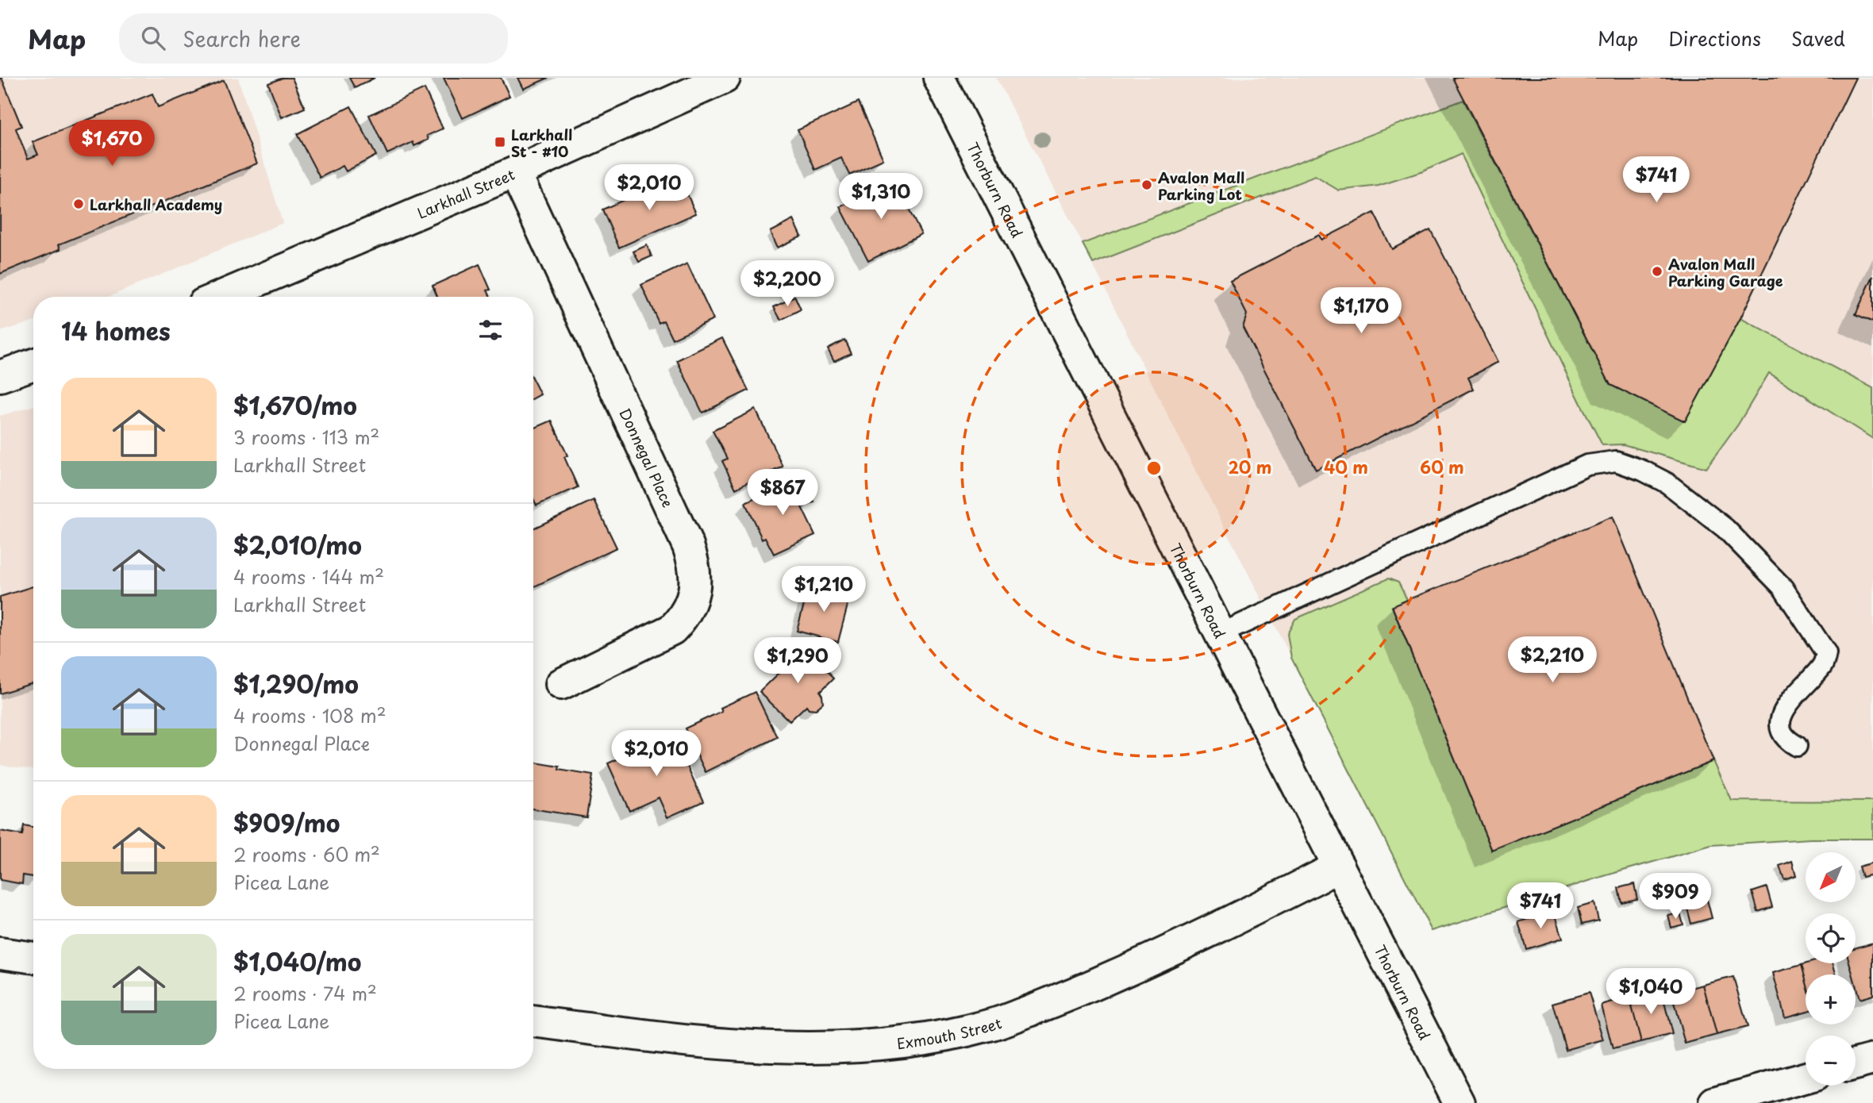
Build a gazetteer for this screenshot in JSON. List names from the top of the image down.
{
  "streets": {
    "street": [
      "Thorburn Road",
      "Larkhall Street",
      "Donnegal Place",
      "Exmouth Street"
    ]
  },
  "crossings": [
    ["Thorburn Road", "Exmouth Street"],
    ["Larkhall Street", "Donnegal Place"]
  ],
  "places": {
    "transit": ["Larkhall St - #10"],
    "other": ["Avalon Mall Parking Lot", "Larkhall Academy", "Avalon Mall Parking Garage"]
  },
  "north": "bottom left",
  "page": {
    "header": "Map",
    "search": "Search here",
    "nav": ["Map", "Directions", "Saved"],
    "price": [
      "$1,670",
      "$741",
      "$2,010",
      "$1,310",
      "$2,200",
      "$1,170",
      "$867",
      "$1,210",
      "$2,210",
      "$1,290",
      "$2,010",
      "$909",
      "$741",
      "$1,040"
    ],
    "heading": "14 homes",
    "list": [
      {
        "name": "$1,670/mo",
        "note": "3 rooms · 113 m² · Larkhall Street"
      },
      {
        "name": "$2,010/mo",
        "note": "4 rooms · 144 m² · Larkhall Street"
      },
      {
        "name": "$1,290/mo",
        "note": "4 rooms · 108 m² · Donnegal Place"
      },
      {
        "name": "$909/mo",
        "note": "2 rooms · 60 m² · Picea Lane"
      },
      {
        "name": "$1,040/mo",
        "note": "2 rooms · 74 m² · Picea Lane"
      }
    ],
    "map_buttons": ["+", "−"]
  },
  "rings": ["20 m", "40 m", "60 m"]
}
